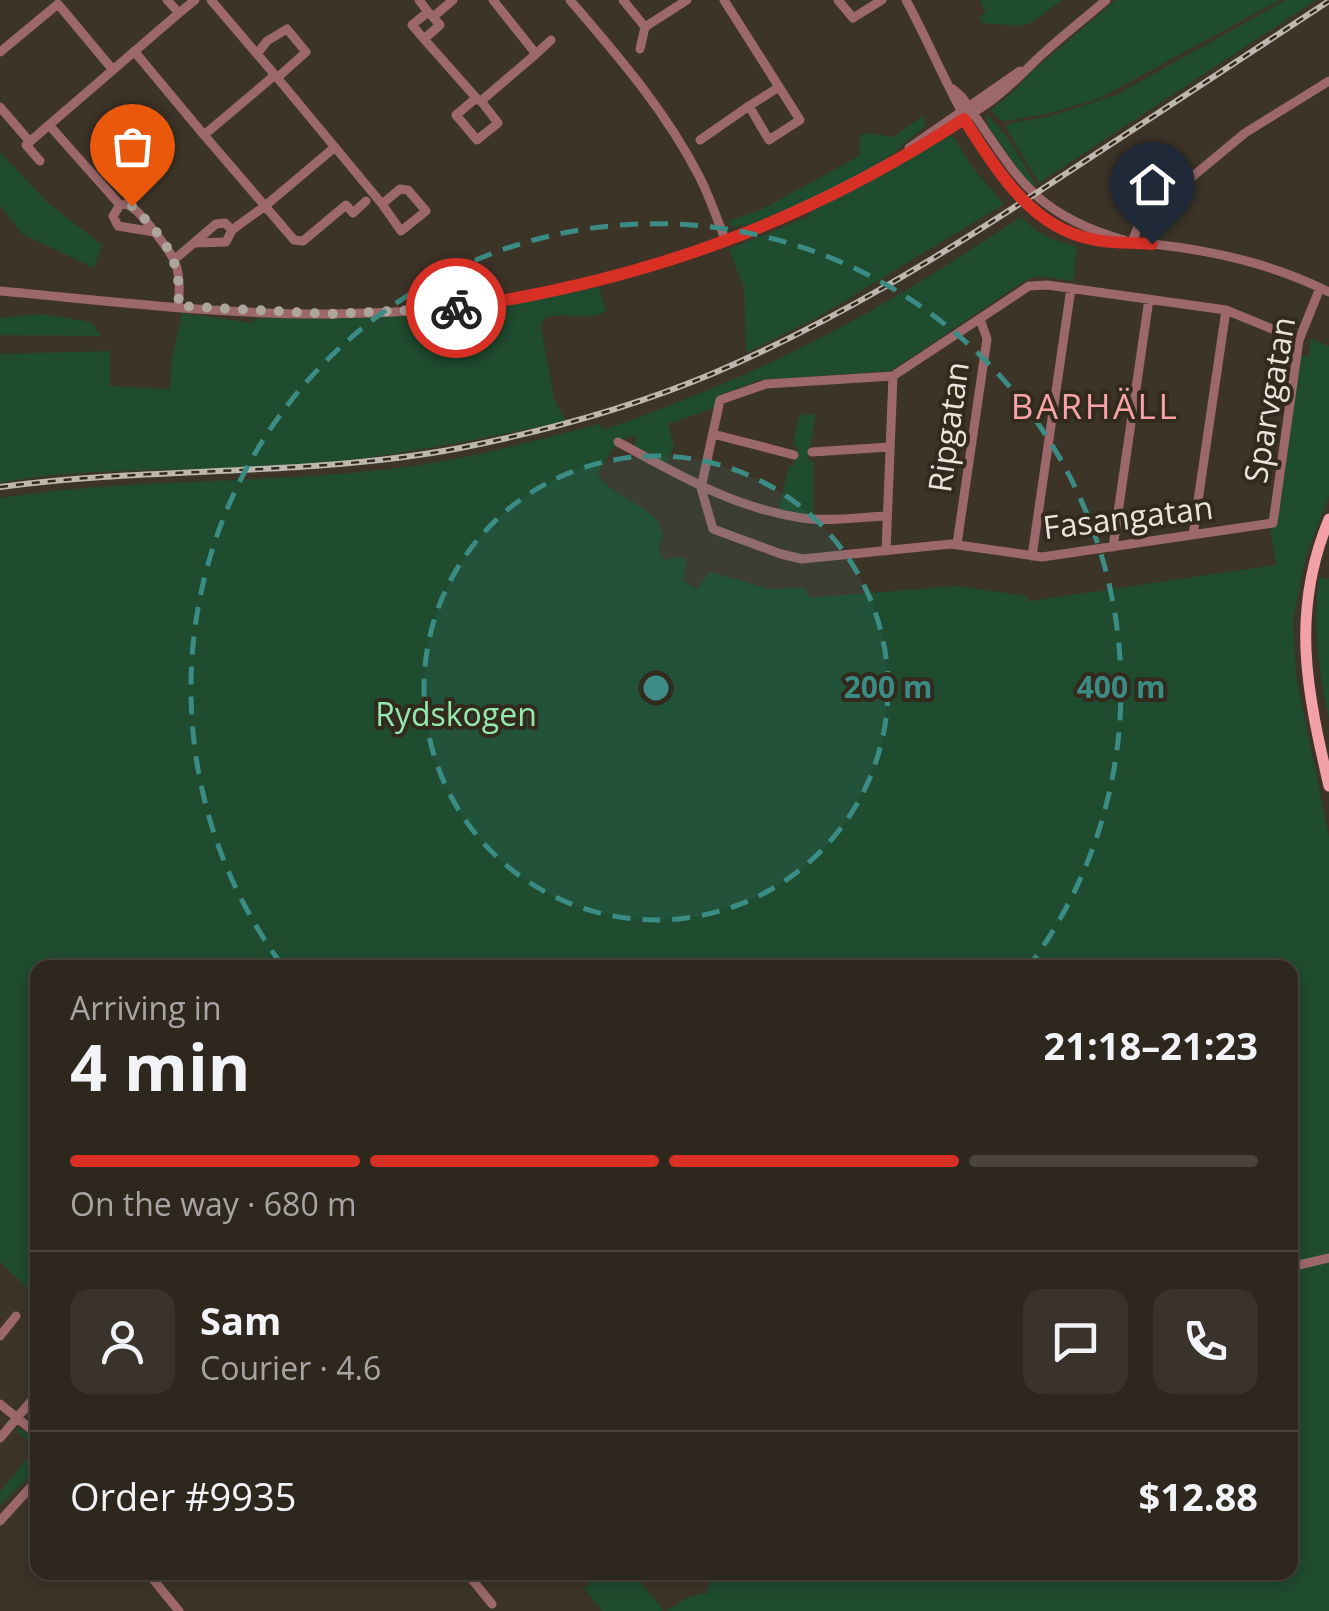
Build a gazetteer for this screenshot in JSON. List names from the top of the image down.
{
  "streets": {
    "street": ["Sparvgatan", "Ripgatan", "Fasangatan"]
  },
  "crossings": [
    ["Sparvgatan", "Fasangatan"],
    ["Ripgatan", "Fasangatan"]
  ],
  "districts": ["BARHÄLL"],
  "parks": ["Rydskogen"],
  "page": {
    "heading": ["4 min", "Arriving in", "21:18–21:23"],
    "panel": [
      "Sam",
      "Courier · 4.6",
      "Order #9935",
      "$12.88"
    ],
    "bar": "On the way · 680 m"
  },
  "rings": ["200 m", "400 m"]
}
